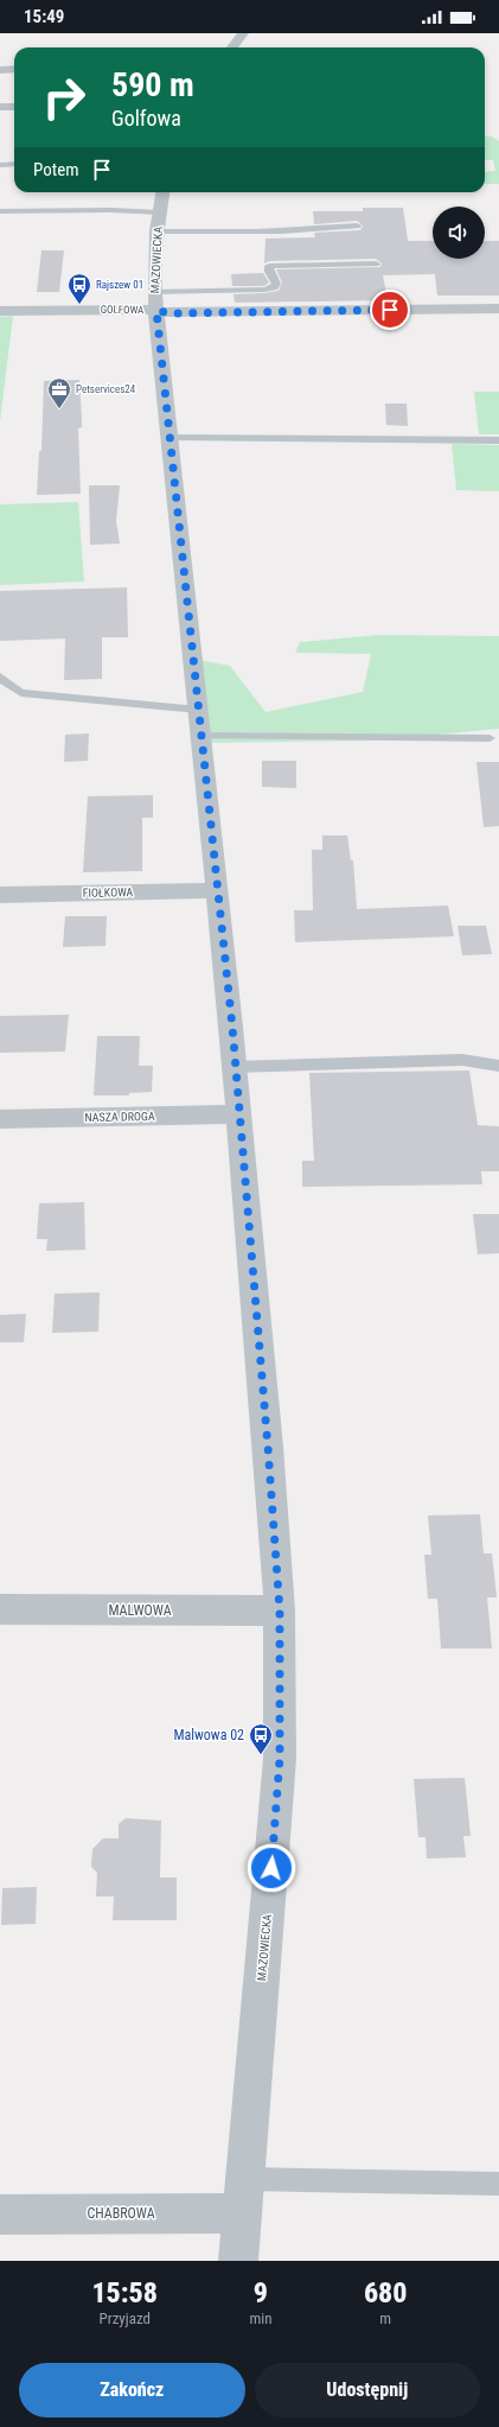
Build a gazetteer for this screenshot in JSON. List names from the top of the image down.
{
  "streets": {
    "street": [
      "MAZOWIECKA",
      "GOLFOWA",
      "FIOŁKOWA",
      "NASZA DROGA",
      "MALWOWA",
      "CHABROWA"
    ]
  },
  "crossings": [
    ["MAZOWIECKA", "GOLFOWA"],
    ["MAZOWIECKA", "FIOŁKOWA"],
    ["MAZOWIECKA", "NASZA DROGA"],
    ["MAZOWIECKA", "MALWOWA"],
    ["MAZOWIECKA", "CHABROWA"]
  ],
  "places": {
    "bus stop": ["Rajszew 01", "Malwowa 02"],
    "office": ["Petservices24"]
  },
  "page": {
    "status": "15:49",
    "turn": ["590 m", "Golfowa"],
    "then": "Potem",
    "eta": [
      "15:58",
      "Przyjazd",
      "9",
      "min",
      "680",
      "m"
    ],
    "buttons": ["Zakończ", "Udostępnij"]
  }
}
